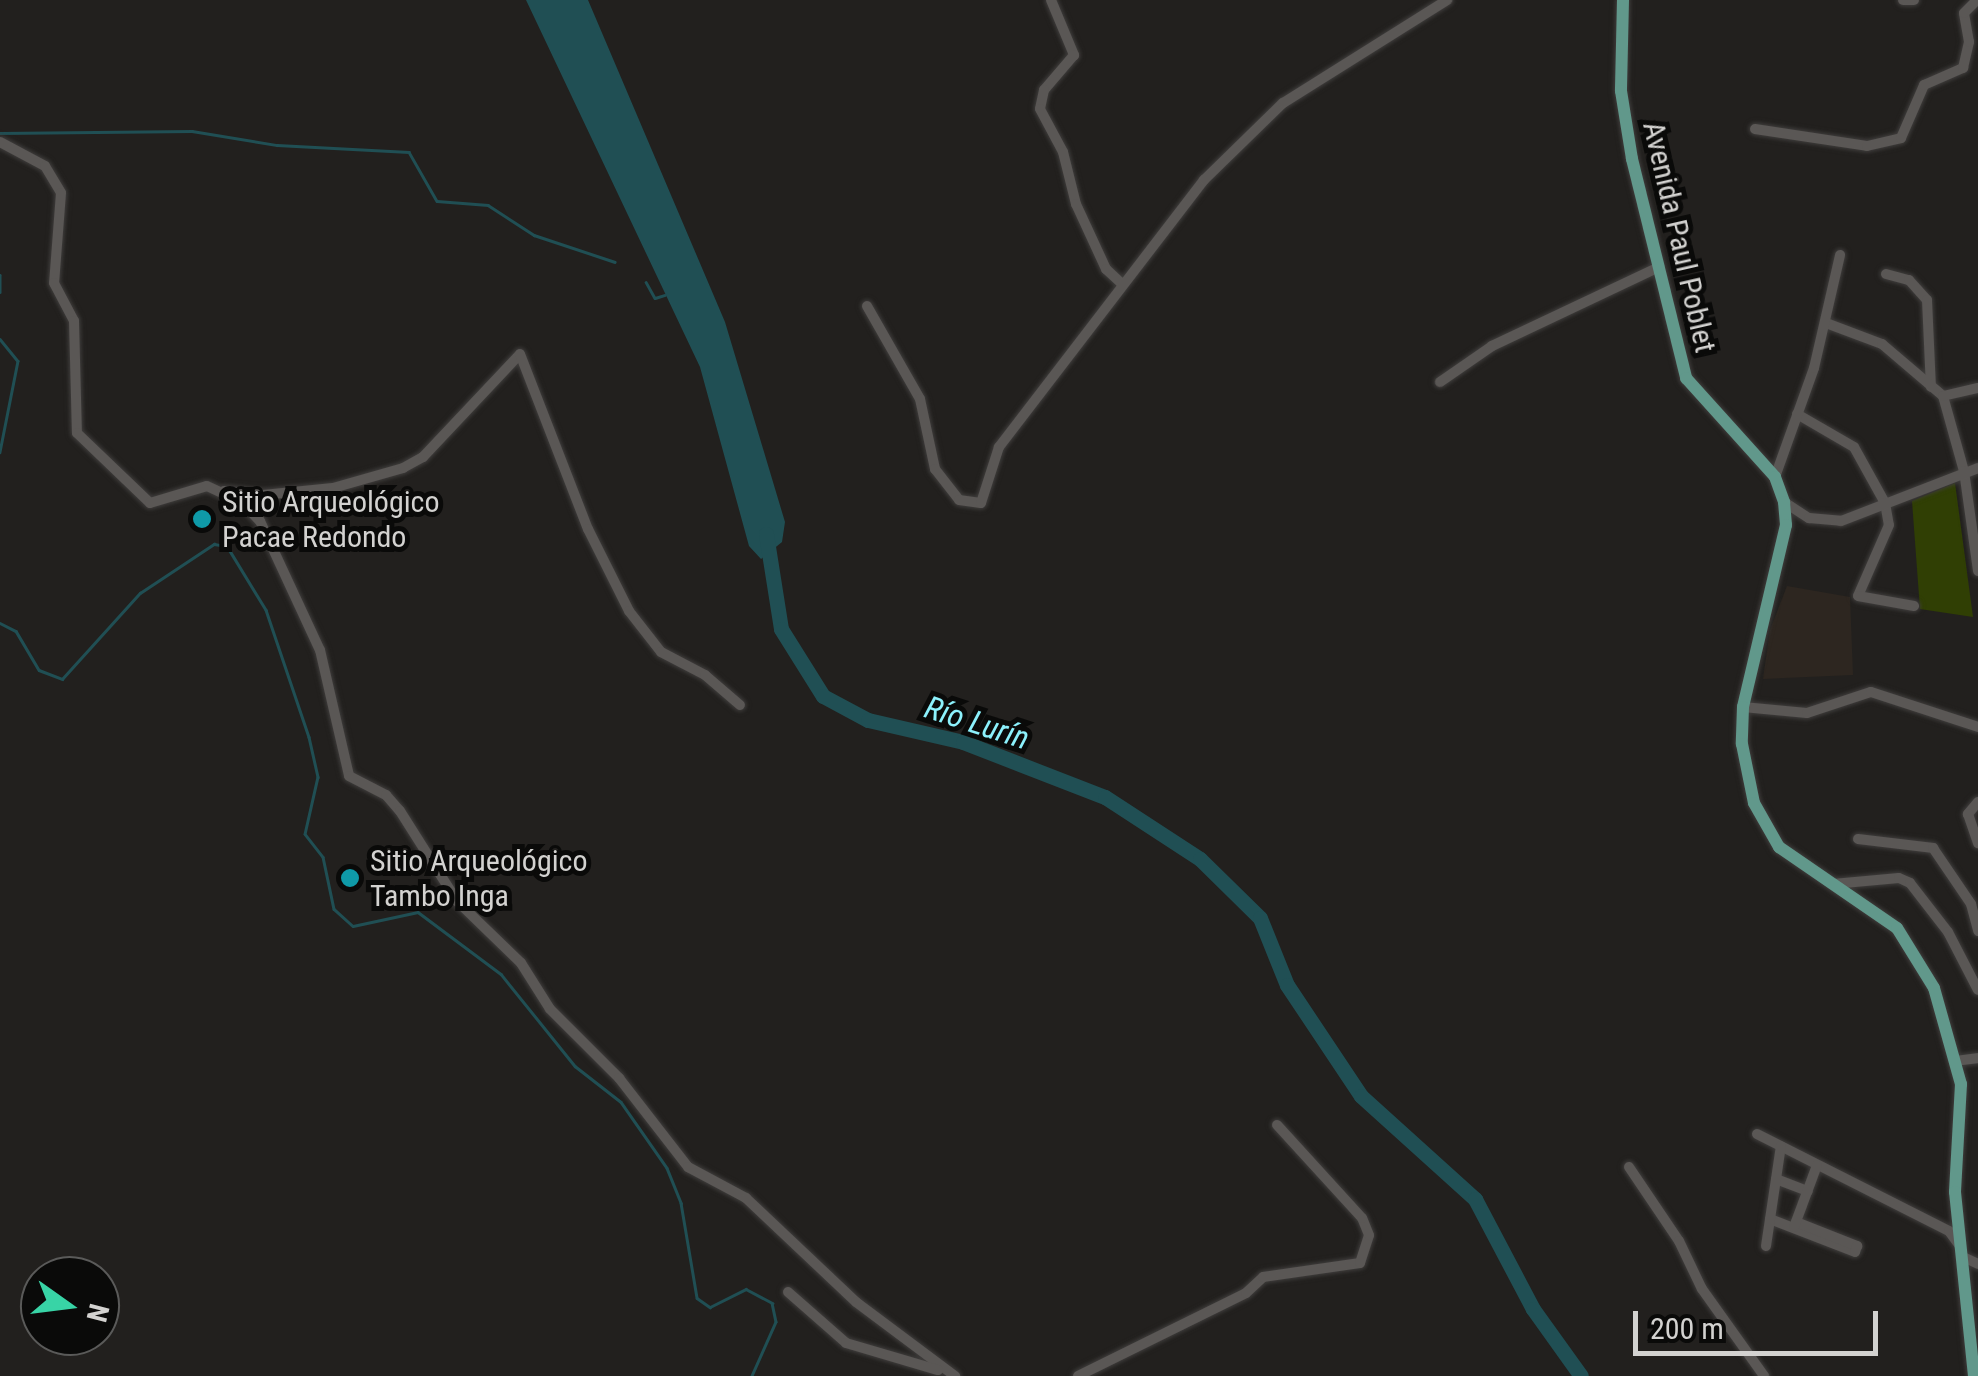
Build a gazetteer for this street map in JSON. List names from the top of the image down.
{
  "streets": {
    "main road": ["Avenida Paul Poblet"]
  },
  "water": ["Río Lurín"],
  "places": ["Sitio Arqueológico Pacae Redondo", "Sitio Arqueológico Tambo Inga"],
  "scale_bar": "200 m",
  "north": "right"
}
